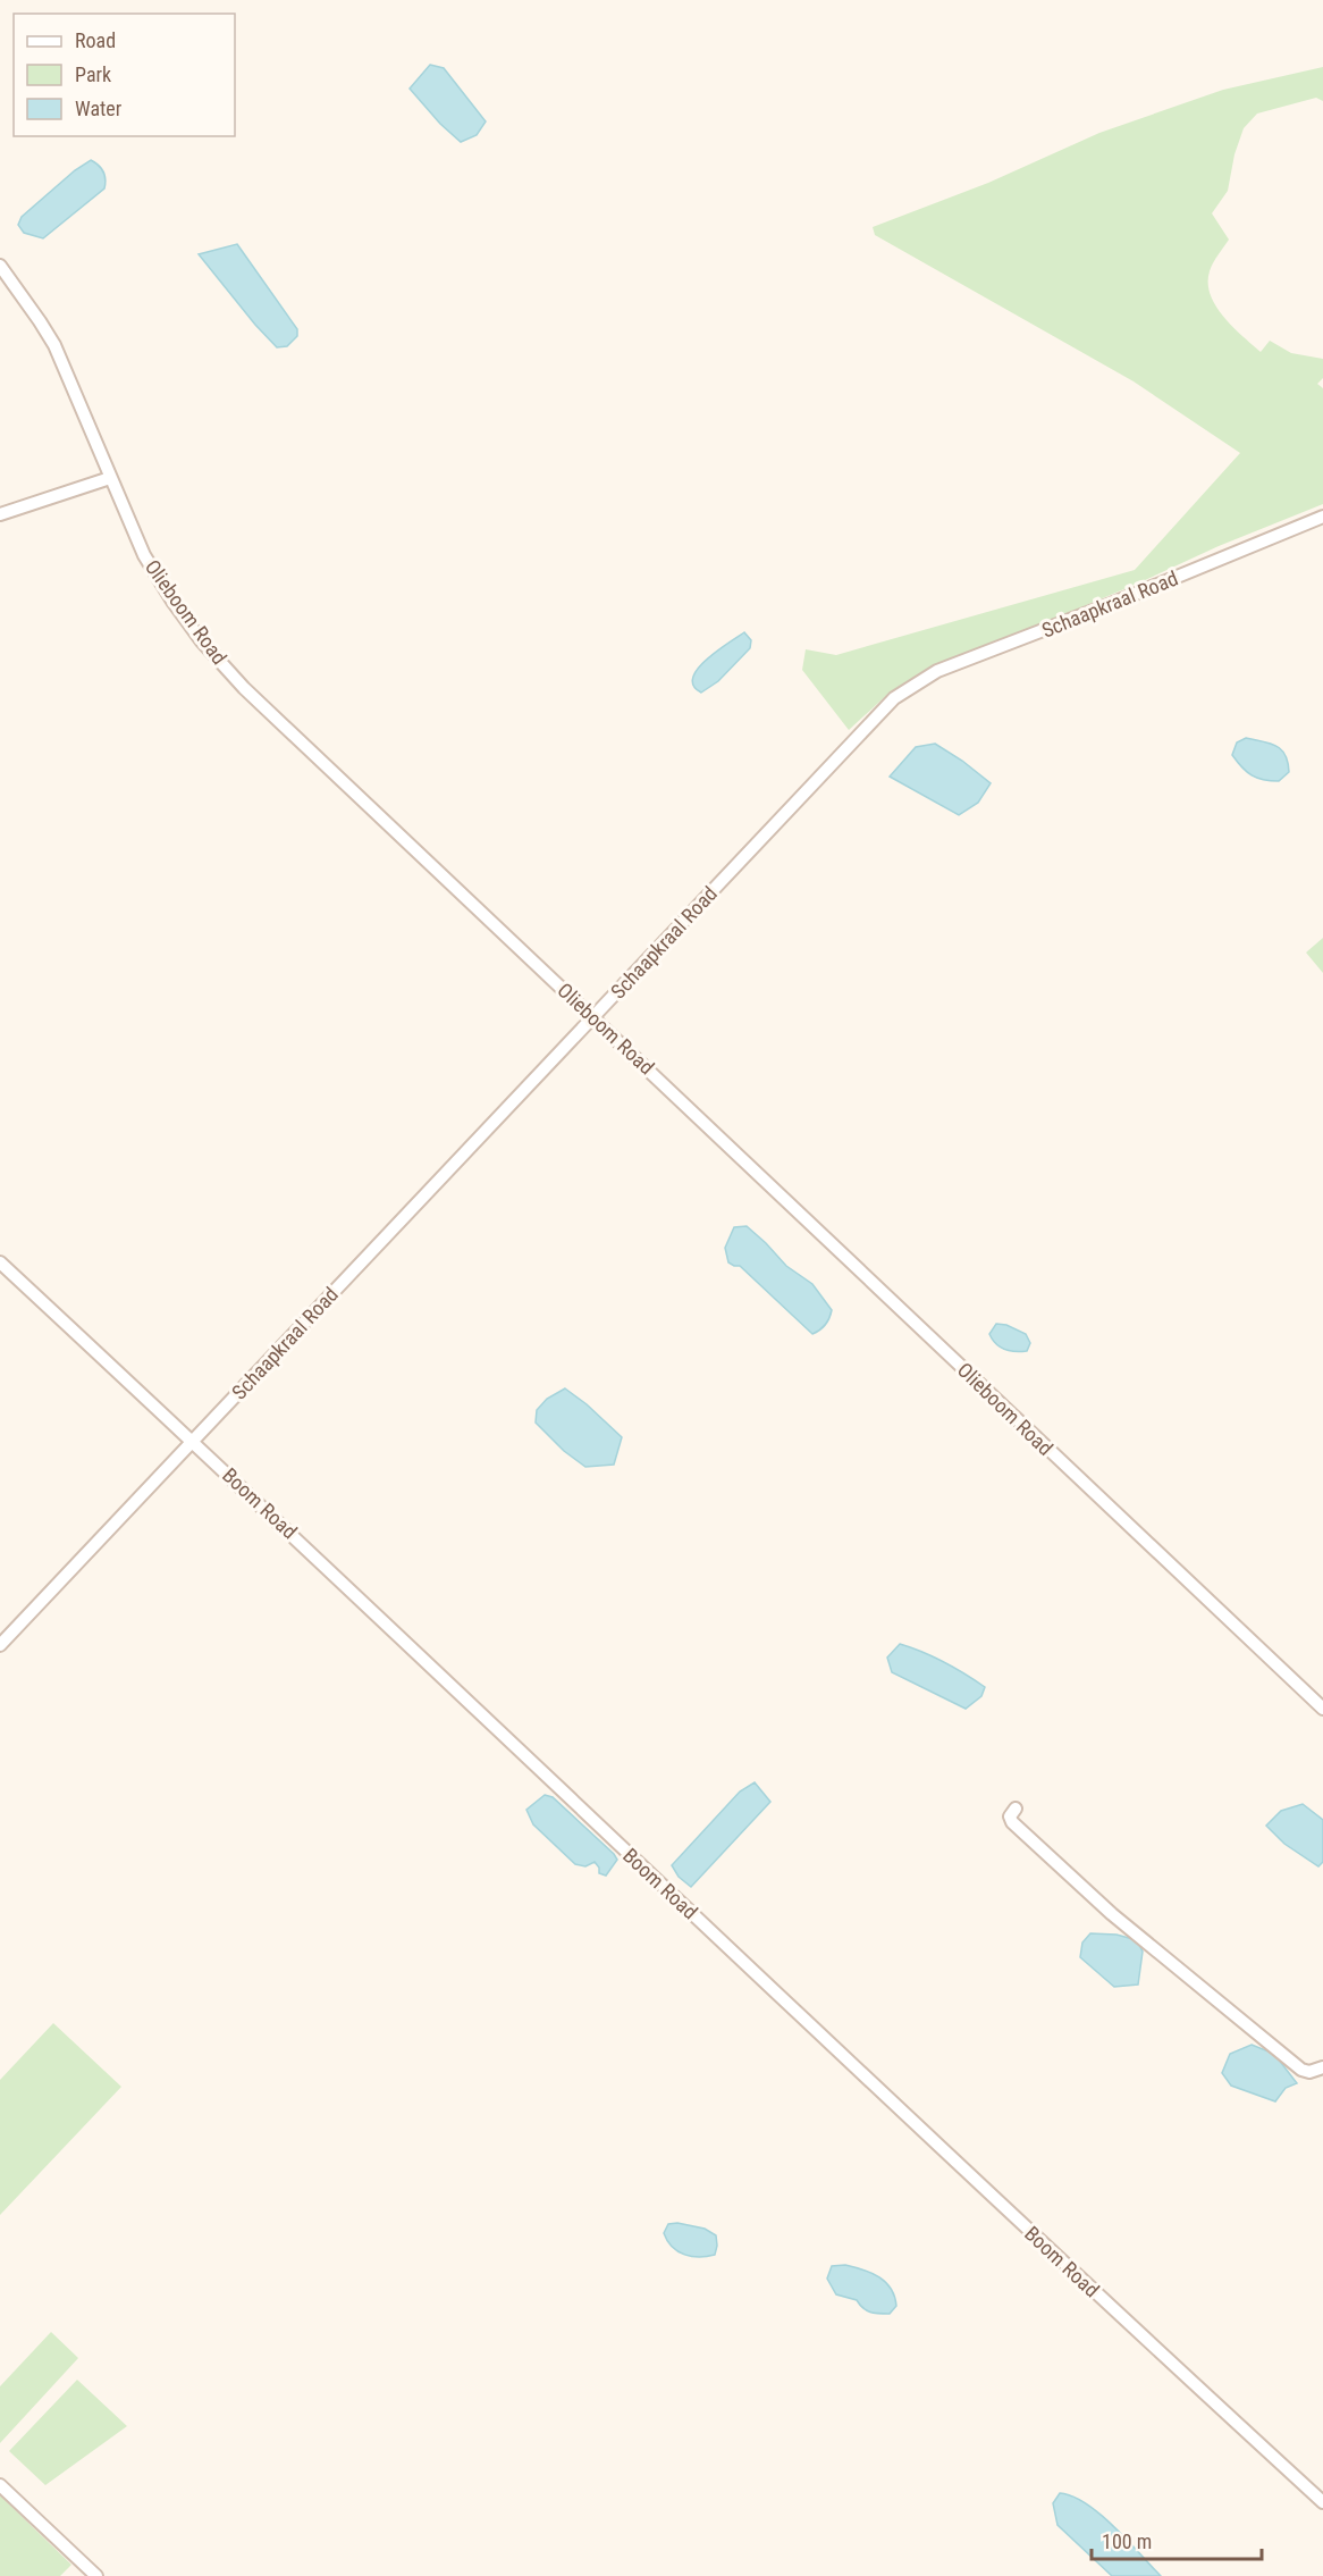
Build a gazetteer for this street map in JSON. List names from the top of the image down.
{
  "streets": {
    "street": ["Schaapkraal Road", "Olieboom Road", "Boom Road"]
  },
  "crossings": [
    ["Schaapkraal Road", "Olieboom Road"],
    ["Schaapkraal Road", "Boom Road"]
  ],
  "legend": ["Road", "Park", "Water"],
  "scale_bar": "100 m"
}
